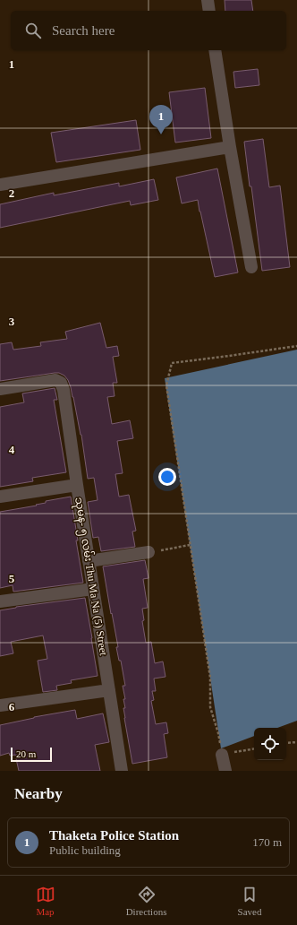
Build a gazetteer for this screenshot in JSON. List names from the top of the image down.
{
  "streets": {
    "street": ["သုမန- ၅ လမ်း Thu Ma Na (5) Street"]
  },
  "scale_bar": "20 m",
  "page": {
    "search": "Search here",
    "pins": "1",
    "scale": "20 m",
    "heading": "Nearby",
    "list": [
      {
        "mark": "1",
        "name": "Thaketa Police Station",
        "note": "Public building",
        "value": "170 m"
      }
    ],
    "nav": ["Map", "Directions", "Saved"]
  },
  "grid": {
    "rows": [
      "1",
      "2",
      "3",
      "4",
      "5",
      "6"
    ]
  }
}
